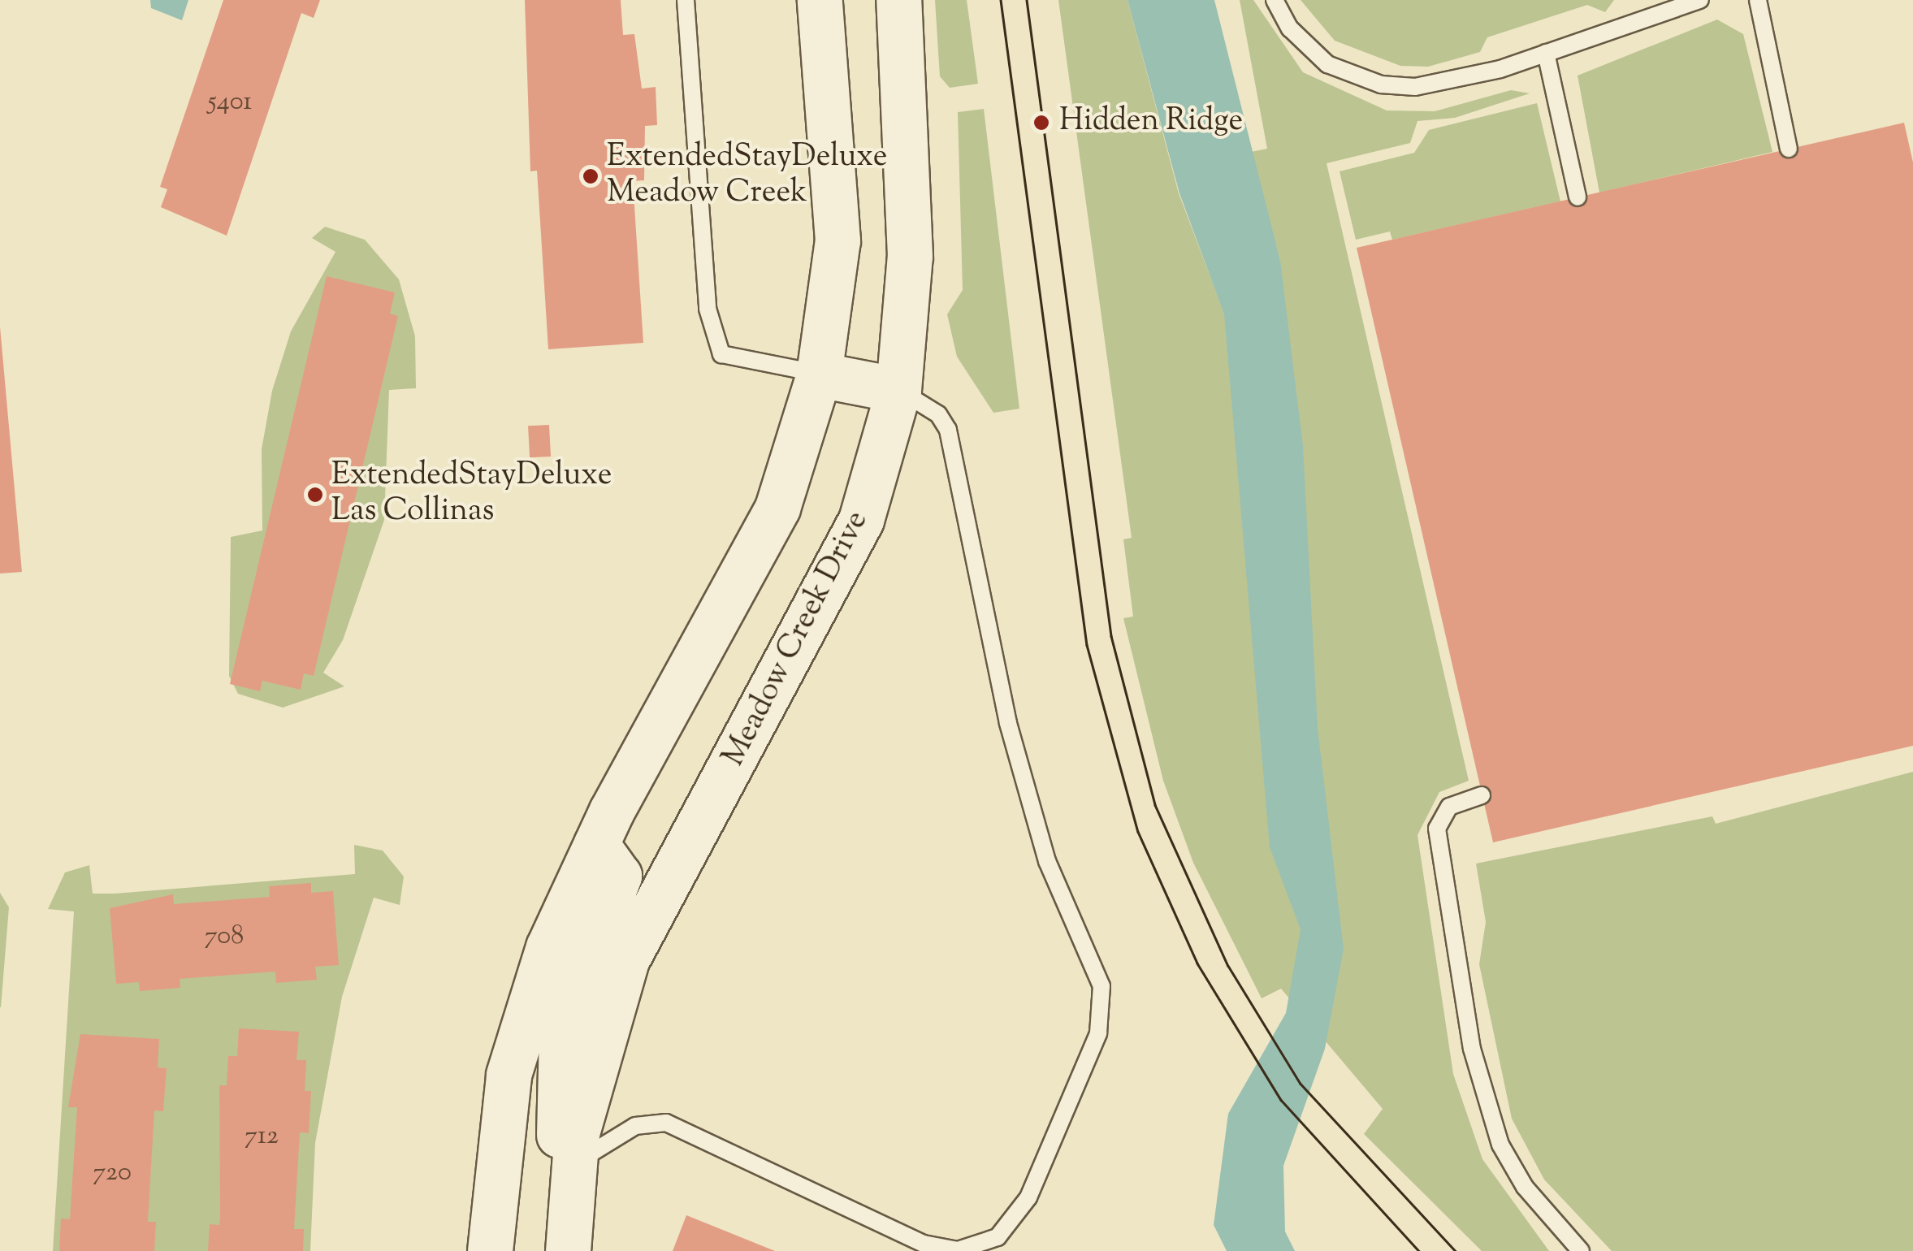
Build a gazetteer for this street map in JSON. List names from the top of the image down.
{
  "streets": {
    "street": ["Meadow Creek Drive"]
  },
  "places": ["Hidden Ridge", "ExtendedStayDeluxe Meadow Creek", "ExtendedStayDeluxe Las Collinas"],
  "house_numbers": [
    "5401",
    "708",
    "712",
    "720"
  ]
}
